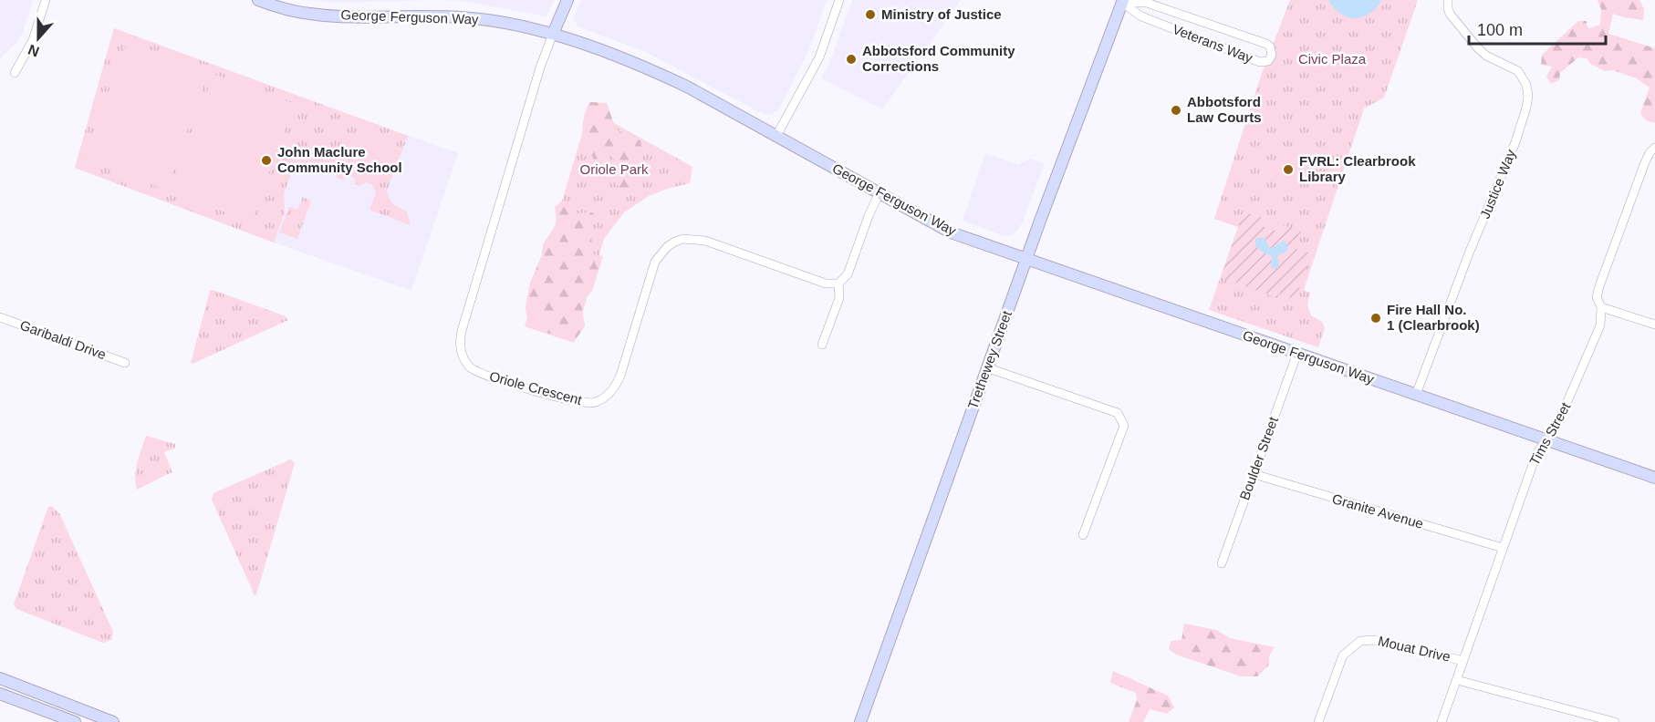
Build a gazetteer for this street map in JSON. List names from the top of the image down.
{
  "streets": {
    "main road": ["George Ferguson Way", "Trethewey Street"],
    "street": [
      "Veterans Way",
      "Justice Way",
      "Garibaldi Drive",
      "Oriole Crescent",
      "Tims Street",
      "Boulder Street",
      "Granite Avenue",
      "Mouat Drive"
    ]
  },
  "crossings": [
    ["George Ferguson Way", "Justice Way"],
    ["George Ferguson Way", "Trethewey Street"],
    ["George Ferguson Way", "Oriole Crescent"],
    ["George Ferguson Way", "Tims Street"],
    ["George Ferguson Way", "Boulder Street"],
    ["Veterans Way", "Trethewey Street"],
    ["Tims Street", "Granite Avenue"],
    ["Tims Street", "Mouat Drive"],
    ["Boulder Street", "Granite Avenue"]
  ],
  "parks": ["Civic Plaza", "Oriole Park"],
  "places": [
    "Ministry of Justice",
    "Abbotsford Community Corrections",
    "Abbotsford Law Courts",
    "John Maclure Community School",
    "FVRL: Clearbrook Library",
    "Fire Hall No. 1 (Clearbrook)"
  ],
  "scale_bar": "100 m",
  "north": "bottom"
}
